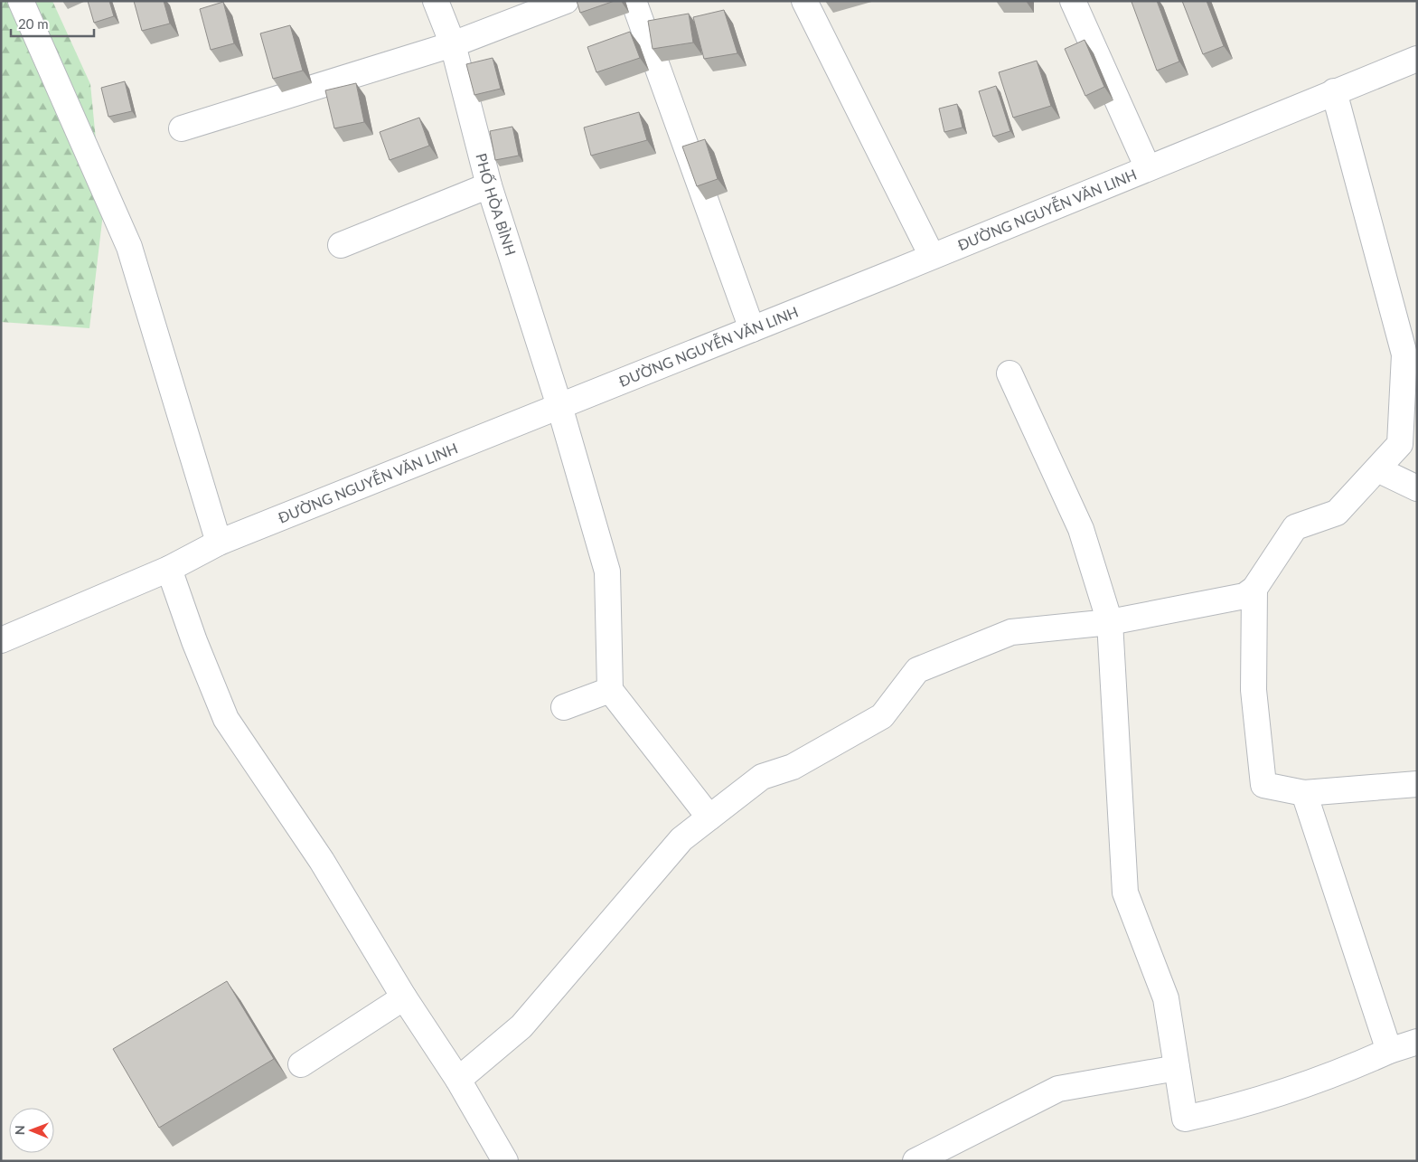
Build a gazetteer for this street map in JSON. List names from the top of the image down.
{
  "streets": {
    "street": ["PHỐ HÒA BÌNH", "ĐƯỜNG NGUYỄN VĂN LINH"]
  },
  "crossings": [
    ["PHỐ HÒA BÌNH", "ĐƯỜNG NGUYỄN VĂN LINH"]
  ],
  "scale_bar": "20 m",
  "north": "left"
}
